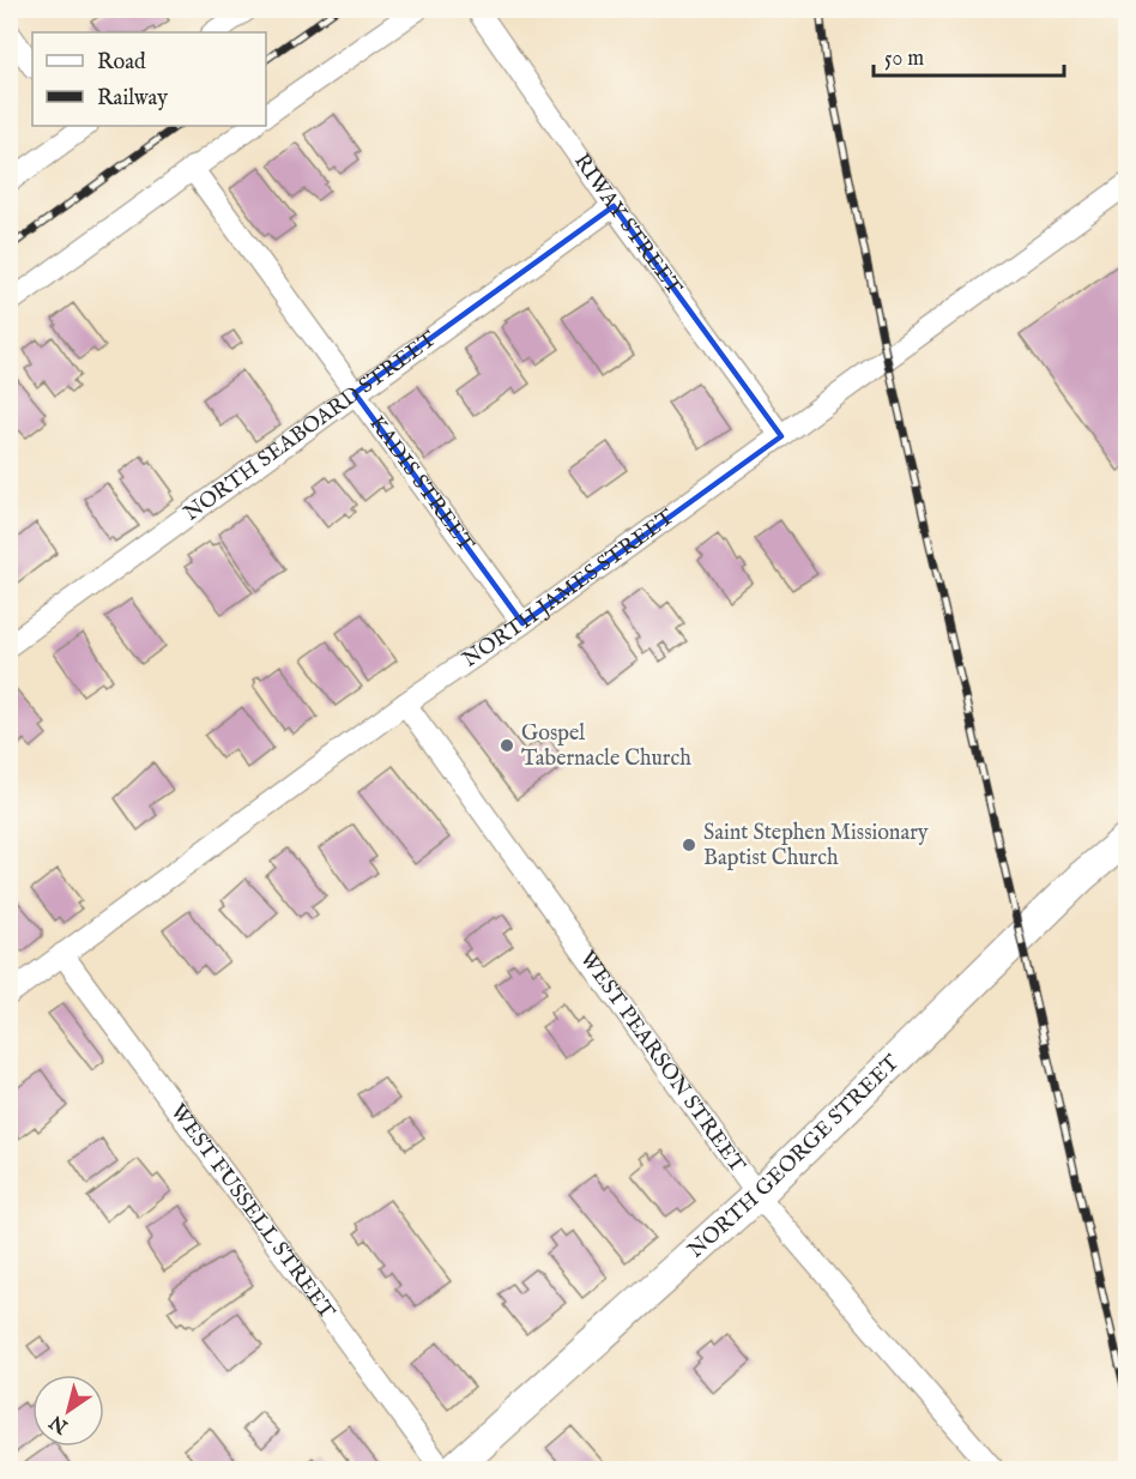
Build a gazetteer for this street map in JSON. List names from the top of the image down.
{
  "streets": {
    "main road": ["NORTH GEORGE STREET"],
    "street": [
      "RIWAY STREET",
      "NORTH SEABOARD STREET",
      "KADIS STREET",
      "NORTH JAMES STREET",
      "WEST PEARSON STREET",
      "WEST FUSSELL STREET"
    ]
  },
  "crossings": [
    ["RIWAY STREET", "NORTH SEABOARD STREET"],
    ["RIWAY STREET", "NORTH JAMES STREET"],
    ["NORTH SEABOARD STREET", "KADIS STREET"],
    ["KADIS STREET", "NORTH JAMES STREET"],
    ["NORTH JAMES STREET", "WEST PEARSON STREET"],
    ["NORTH JAMES STREET", "WEST FUSSELL STREET"],
    ["WEST PEARSON STREET", "NORTH GEORGE STREET"]
  ],
  "places": ["Gospel Tabernacle Church", "Saint Stephen Missionary Baptist Church"],
  "legend": ["Road", "Railway"],
  "scale_bar": "50 m",
  "north": "bottom left"
}
